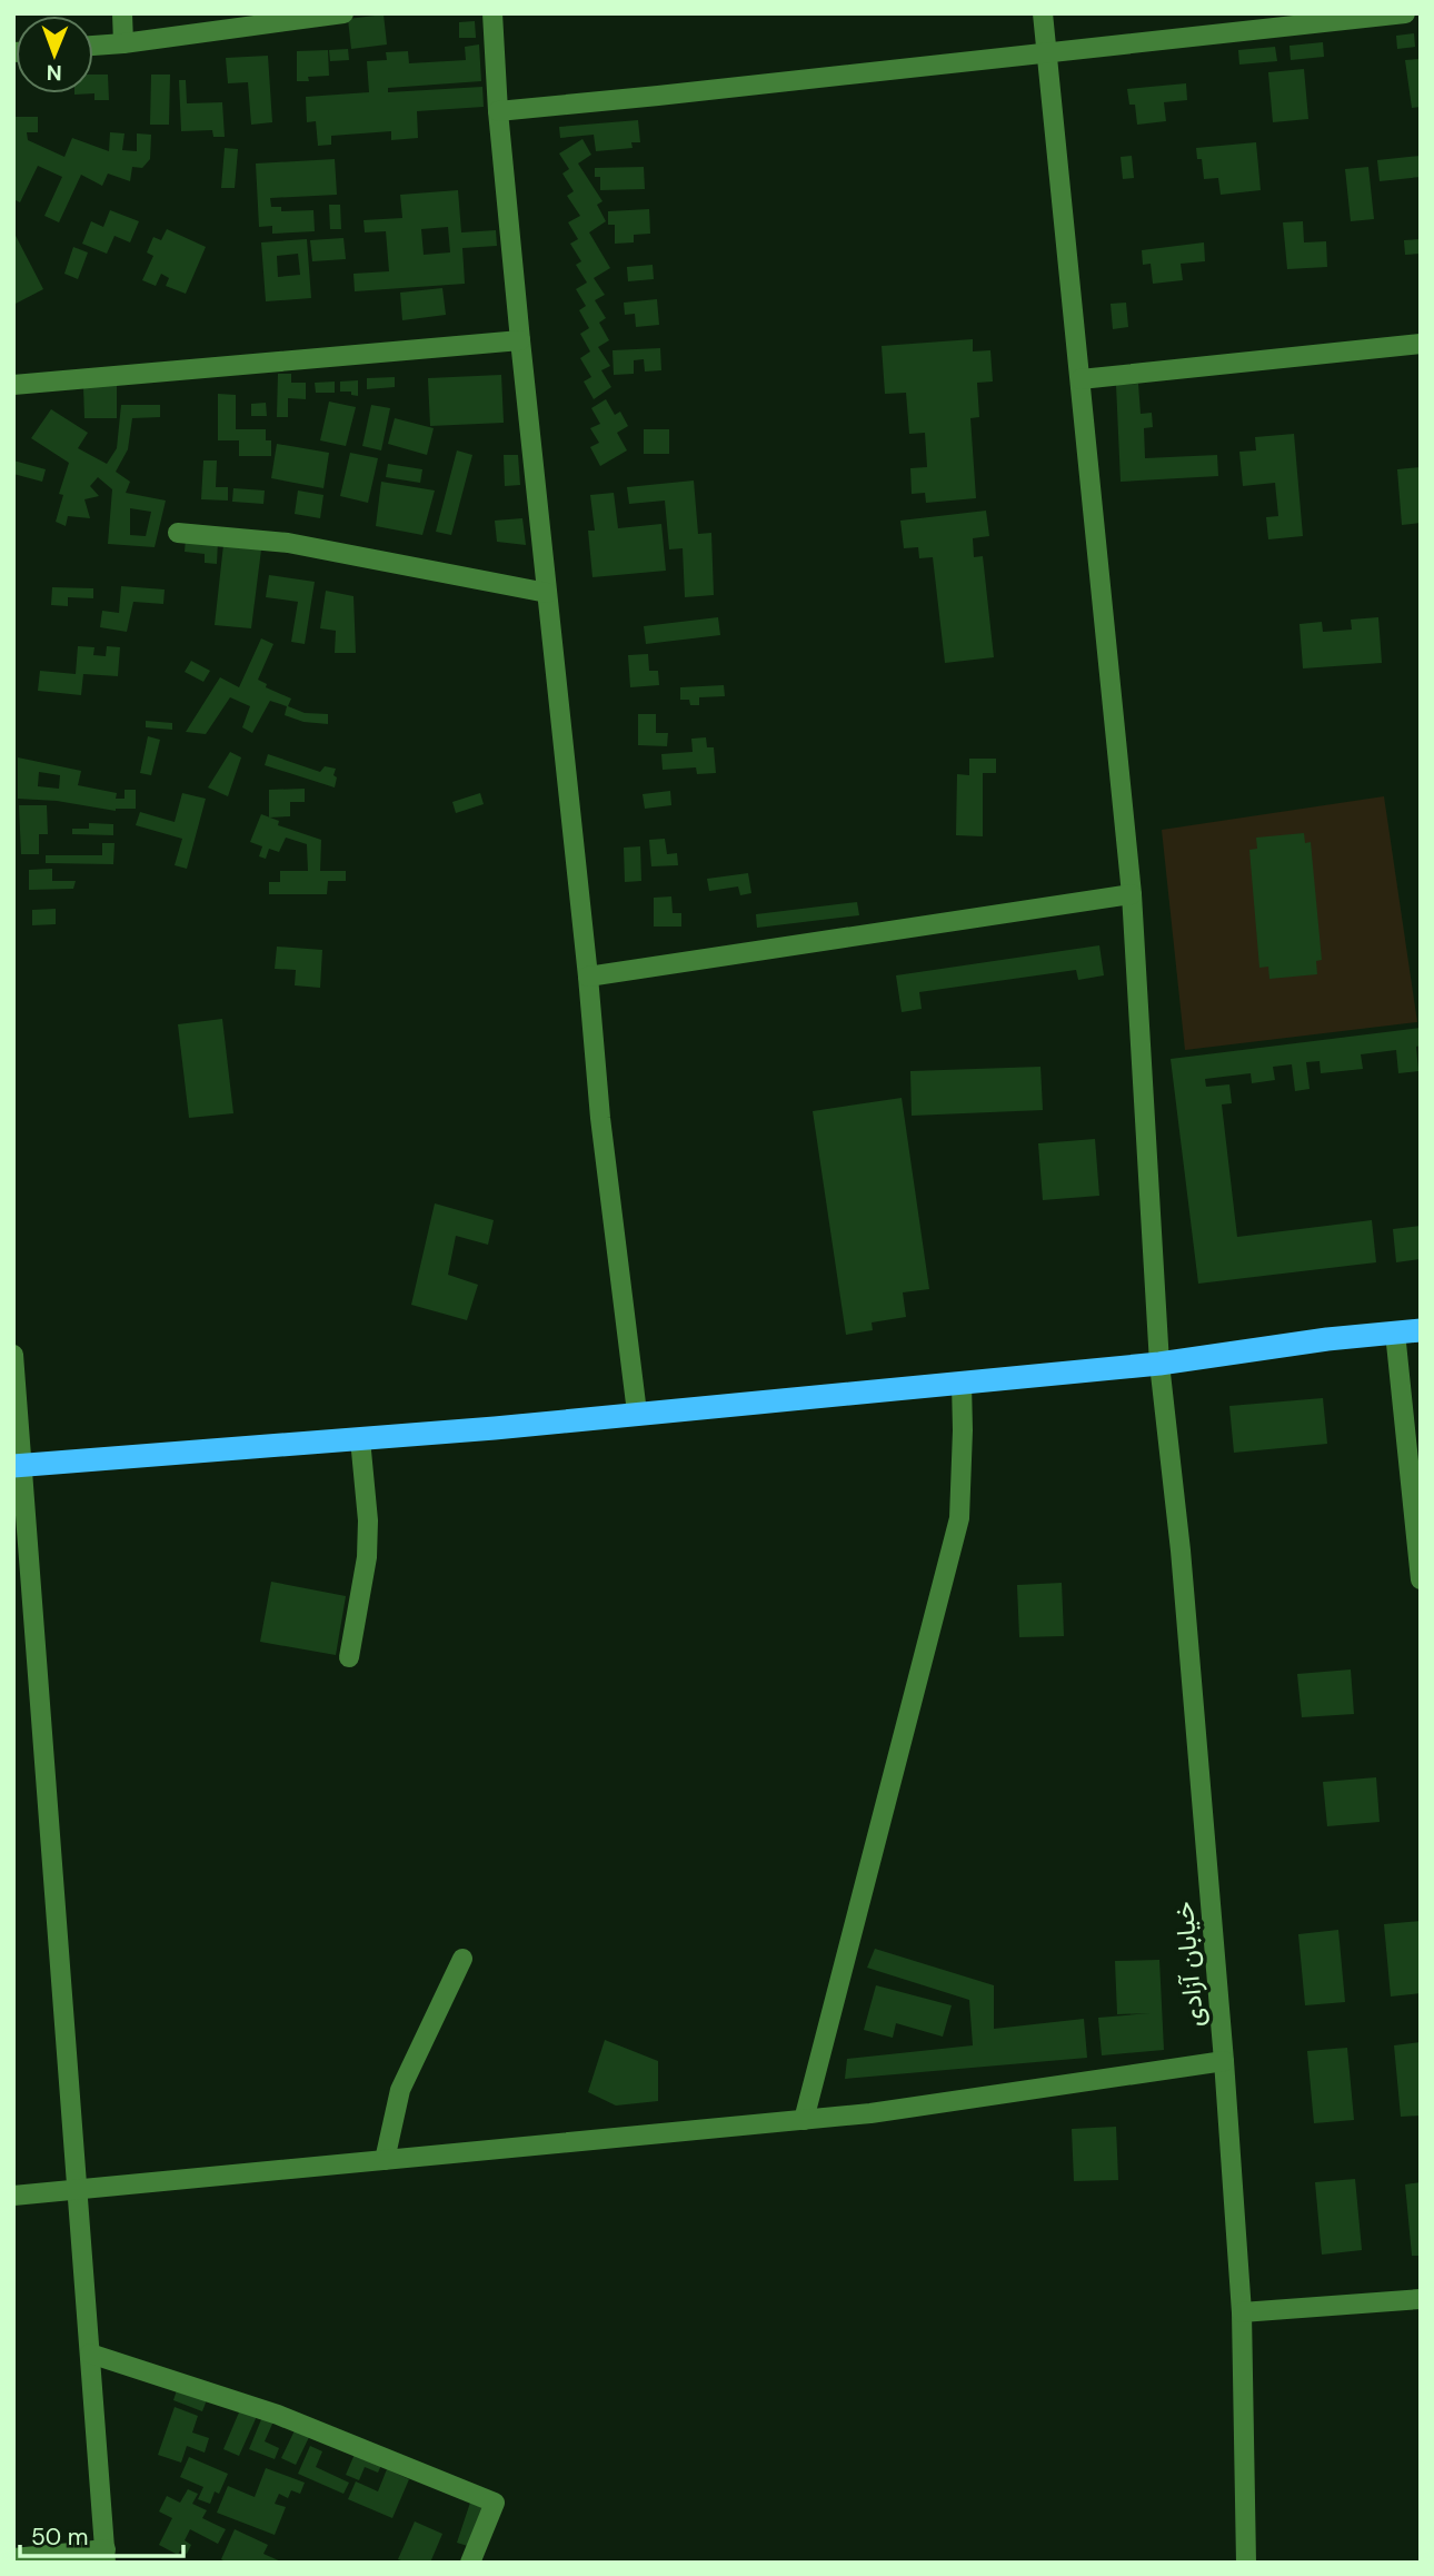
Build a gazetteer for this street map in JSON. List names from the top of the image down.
{
  "streets": {
    "street": ["خیابان آزادی"]
  },
  "scale_bar": "50 m",
  "north": "bottom"
}
